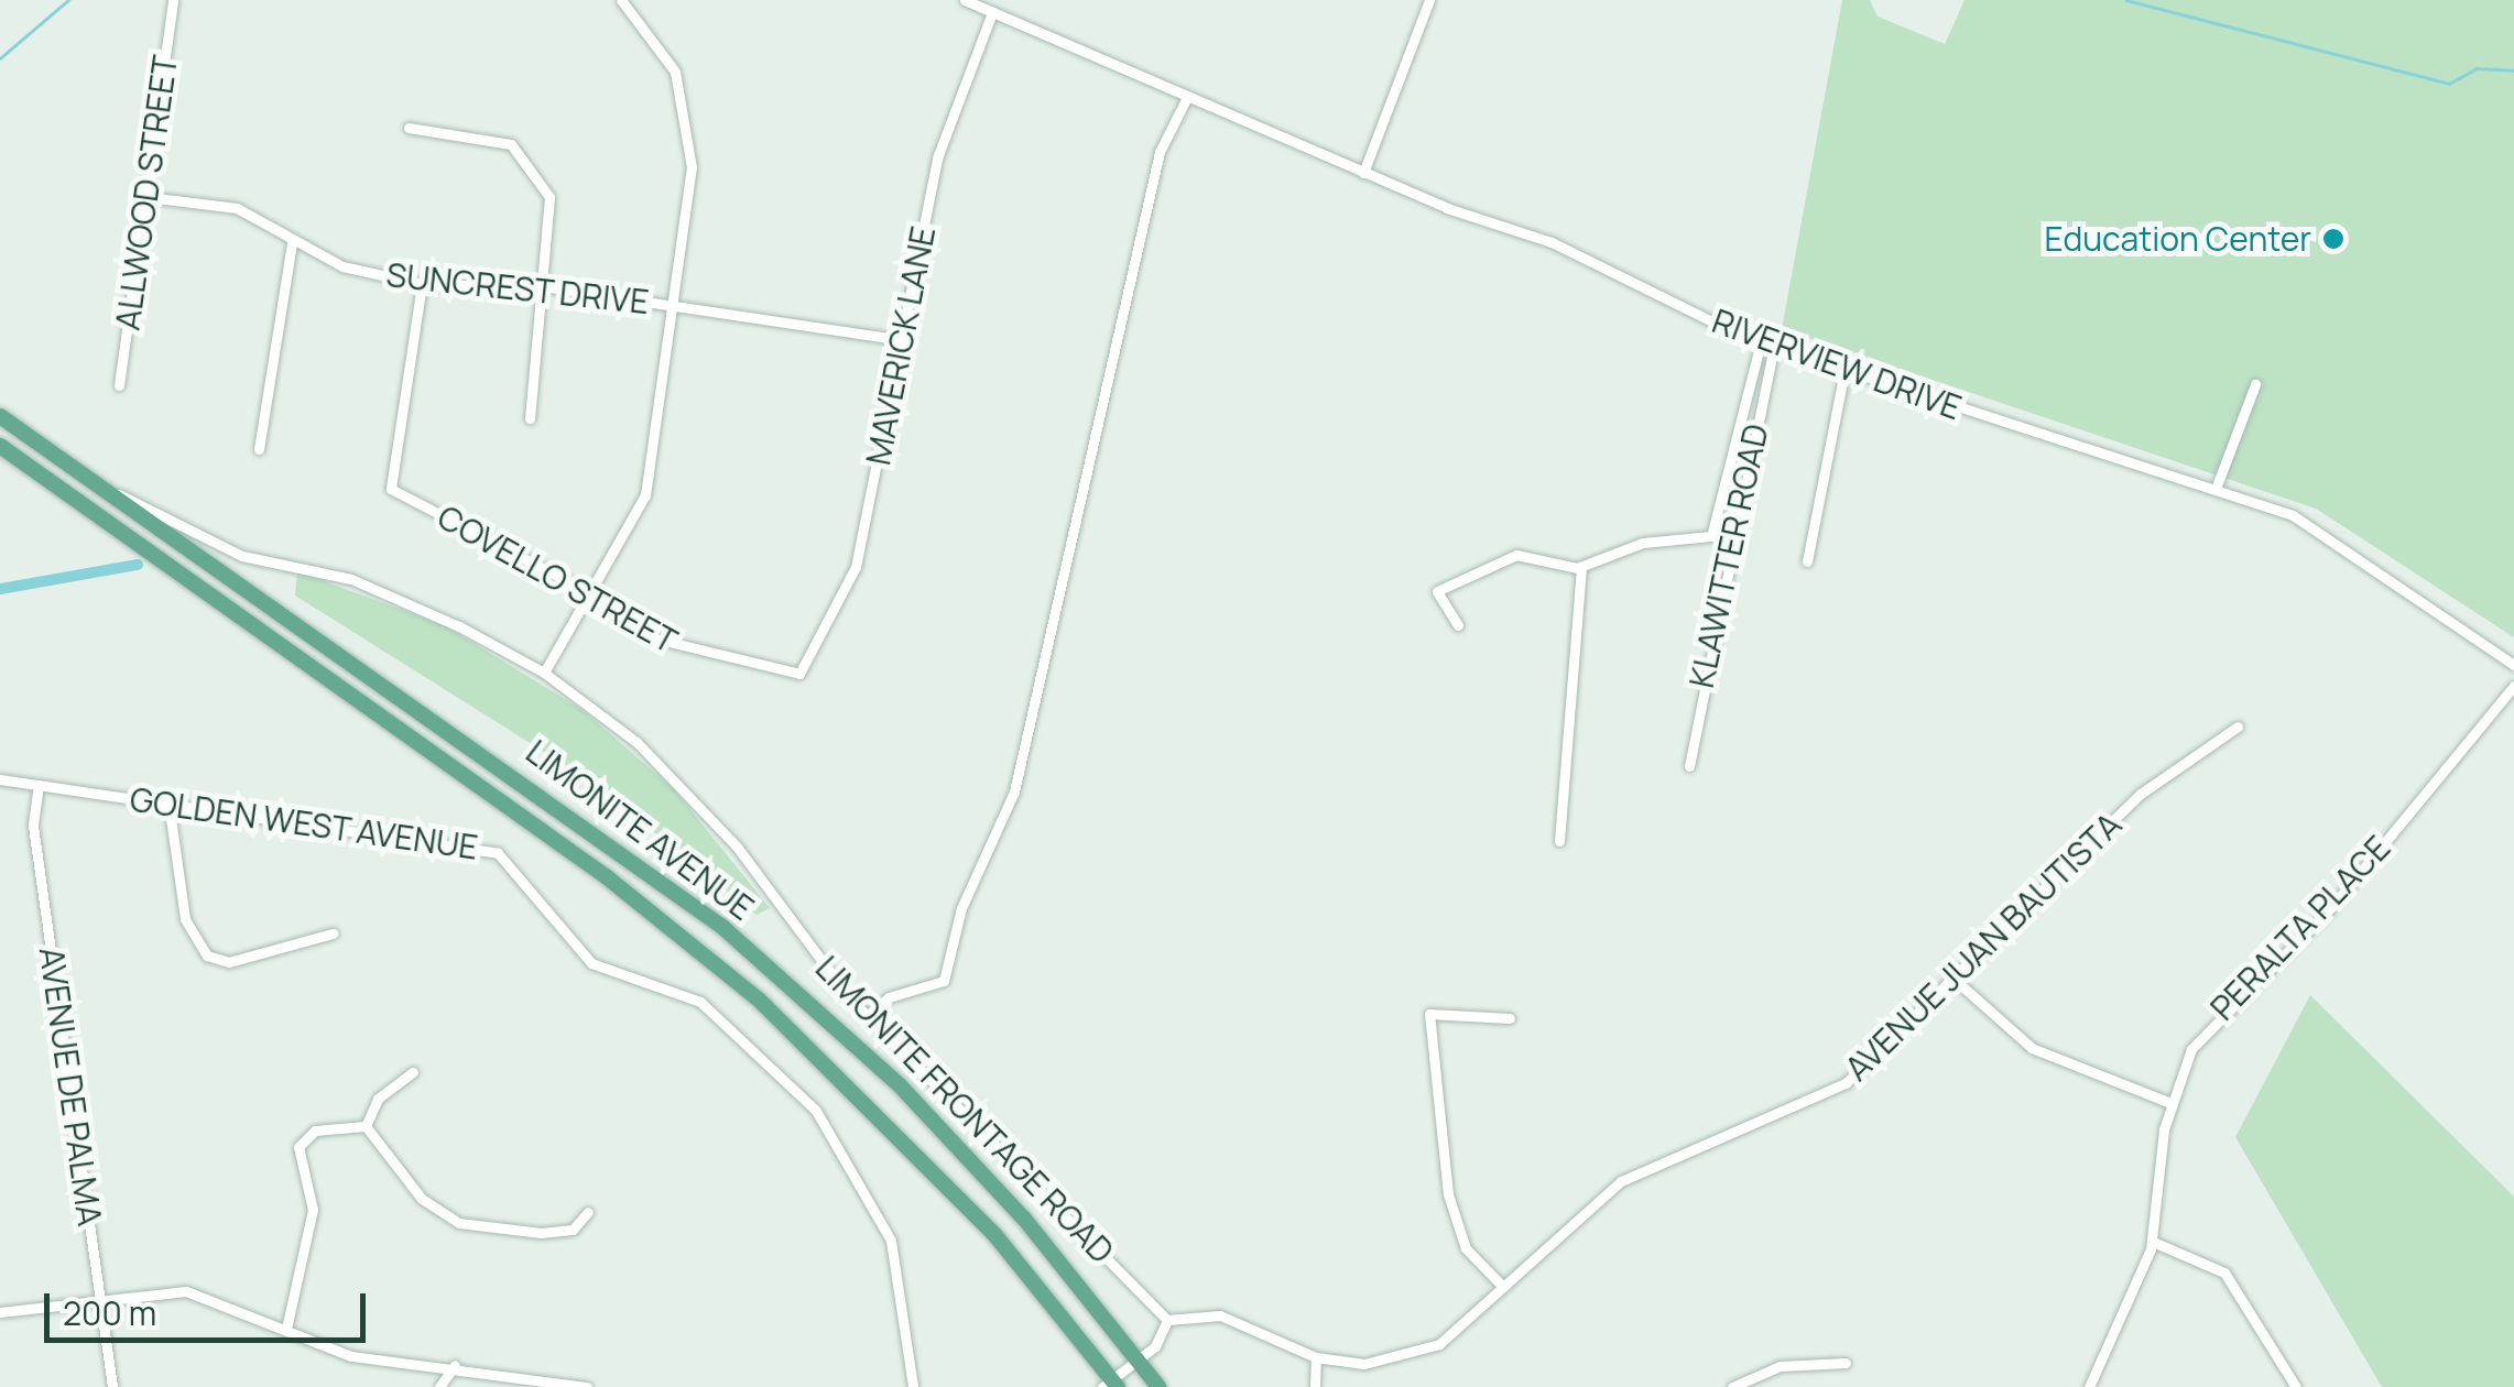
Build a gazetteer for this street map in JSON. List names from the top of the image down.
{
  "streets": {
    "main road": ["LIMONITE AVENUE"],
    "street": [
      "ALLWOOD STREET",
      "SUNCREST DRIVE",
      "MAVERICK LANE",
      "RIVERVIEW DRIVE",
      "KLAWITTER ROAD",
      "COVELLO STREET",
      "GOLDEN WEST AVENUE",
      "PERALTA PLACE",
      "AVENUE JUAN BAUTISTA",
      "AVENUE DE PALMA",
      "LIMONITE FRONTAGE ROAD"
    ]
  },
  "crossings": [
    ["ALLWOOD STREET", "SUNCREST DRIVE"],
    ["SUNCREST DRIVE", "MAVERICK LANE"],
    ["SUNCREST DRIVE", "COVELLO STREET"],
    ["MAVERICK LANE", "RIVERVIEW DRIVE"],
    ["MAVERICK LANE", "COVELLO STREET"],
    ["RIVERVIEW DRIVE", "KLAWITTER ROAD"],
    ["GOLDEN WEST AVENUE", "AVENUE DE PALMA"],
    ["LIMONITE AVENUE", "LIMONITE FRONTAGE ROAD"],
    ["AVENUE JUAN BAUTISTA", "LIMONITE FRONTAGE ROAD"]
  ],
  "places": ["Education Center"],
  "scale_bar": "200 m"
}
